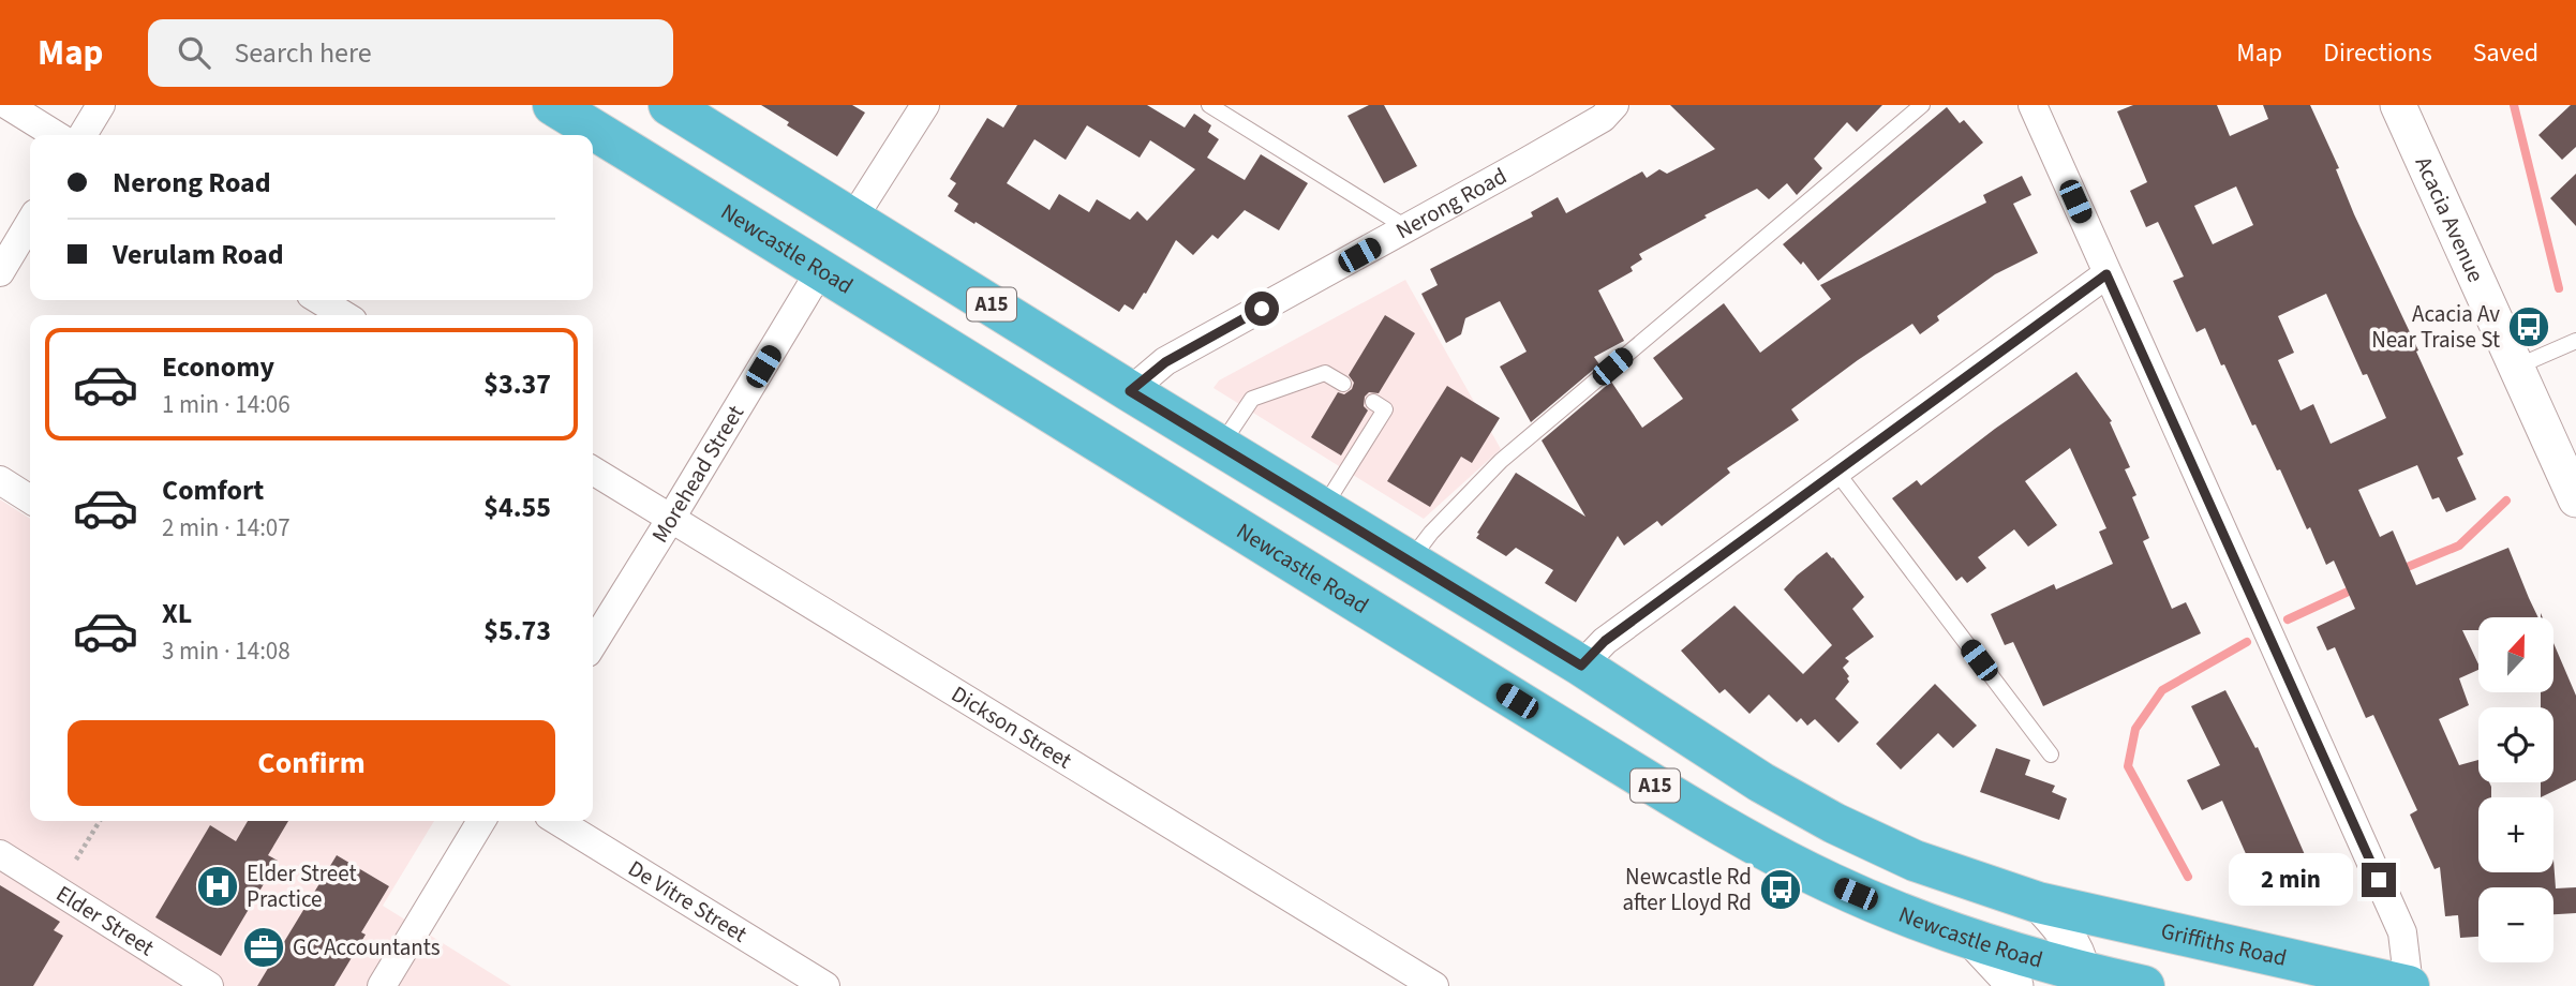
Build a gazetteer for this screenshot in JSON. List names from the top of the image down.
{
  "streets": {
    "highway": [
      "Newcastle Road",
      "A15",
      "Morehead Street",
      "Griffiths Road"
    ],
    "street": [
      "Nerong Road",
      "Acacia Avenue",
      "Dickson Street",
      "De Vitre Street",
      "Elder Street"
    ]
  },
  "crossings": [
    ["Nerong Road", "A15"],
    ["Newcastle Road", "A15"],
    ["Newcastle Road", "Morehead Street"],
    ["A15", "Morehead Street"],
    ["A15", "Griffiths Road"],
    ["Morehead Street", "Dickson Street"]
  ],
  "places": {
    "bus stop": ["Acacia Av Near Traise St", "Newcastle Rd after Lloyd Rd"],
    "hospital": ["Elder Street Practice"],
    "office": ["GC Accountants"]
  },
  "north": "top",
  "page": {
    "header": "Map",
    "search": "Search here",
    "nav": ["Map", "Directions", "Saved"],
    "banner": ["Nerong Road", "Verulam Road"],
    "list": [
      {
        "name": "Economy",
        "note": "1 min · 14:06",
        "value": "$3.37"
      },
      {
        "name": "Comfort",
        "note": "2 min · 14:07",
        "value": "$4.55"
      },
      {
        "name": "XL",
        "note": "3 min · 14:08",
        "value": "$5.73"
      }
    ],
    "map_buttons": ["+", "−"],
    "buttons": "Confirm",
    "bubble": "2 min"
  }
}
